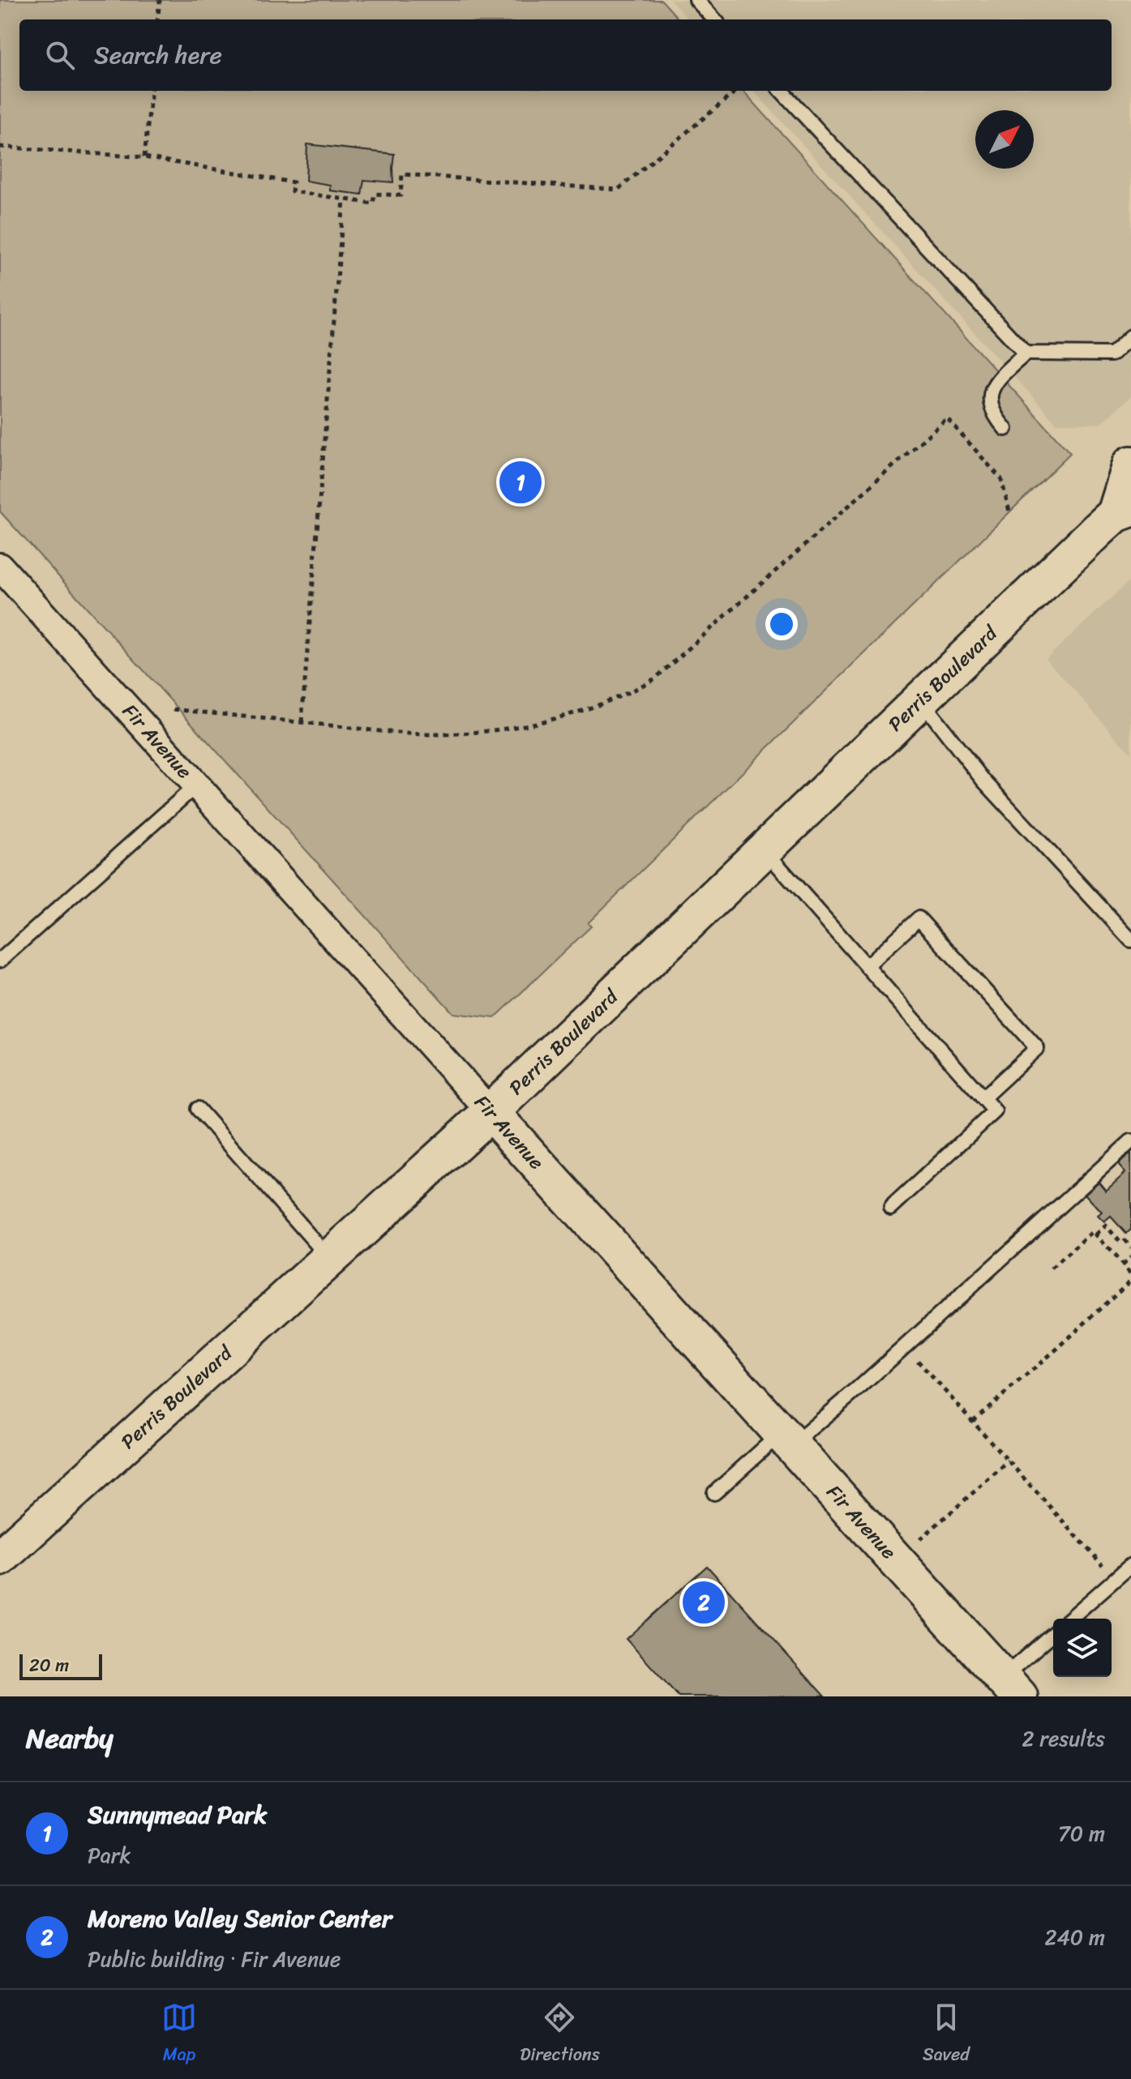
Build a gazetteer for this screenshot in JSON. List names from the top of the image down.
{
  "streets": {
    "main road": ["Perris Boulevard", "Fir Avenue"]
  },
  "crossings": [
    ["Perris Boulevard", "Fir Avenue"]
  ],
  "scale_bar": "20 m",
  "north": "top right",
  "page": {
    "search": "Search here",
    "pins": ["1", "2"],
    "scale": "20 m",
    "heading": ["Nearby", "2 results"],
    "list": [
      {
        "mark": "1",
        "name": "Sunnymead Park",
        "note": "Park",
        "value": "70 m"
      },
      {
        "mark": "2",
        "name": "Moreno Valley Senior Center",
        "note": "Public building · Fir Avenue",
        "value": "240 m"
      }
    ],
    "nav": ["Map", "Directions", "Saved"]
  }
}
